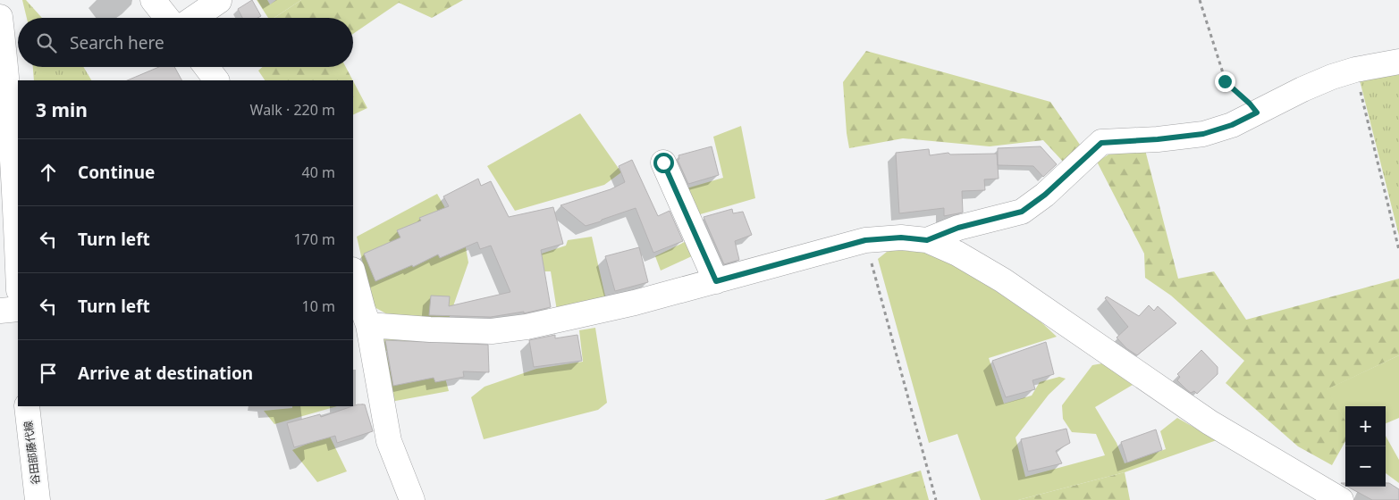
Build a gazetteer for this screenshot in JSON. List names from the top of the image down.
{
  "streets": {
    "street": ["谷田部藤代線"]
  },
  "page": {
    "search": "Search here",
    "heading": ["3 min", "Walk · 220 m"],
    "list": [
      ["Continue", "40 m"],
      ["Turn left", "170 m"],
      ["Turn left", "10 m"],
      "Arrive at destination"
    ],
    "map_buttons": ["+", "−"]
  }
}
